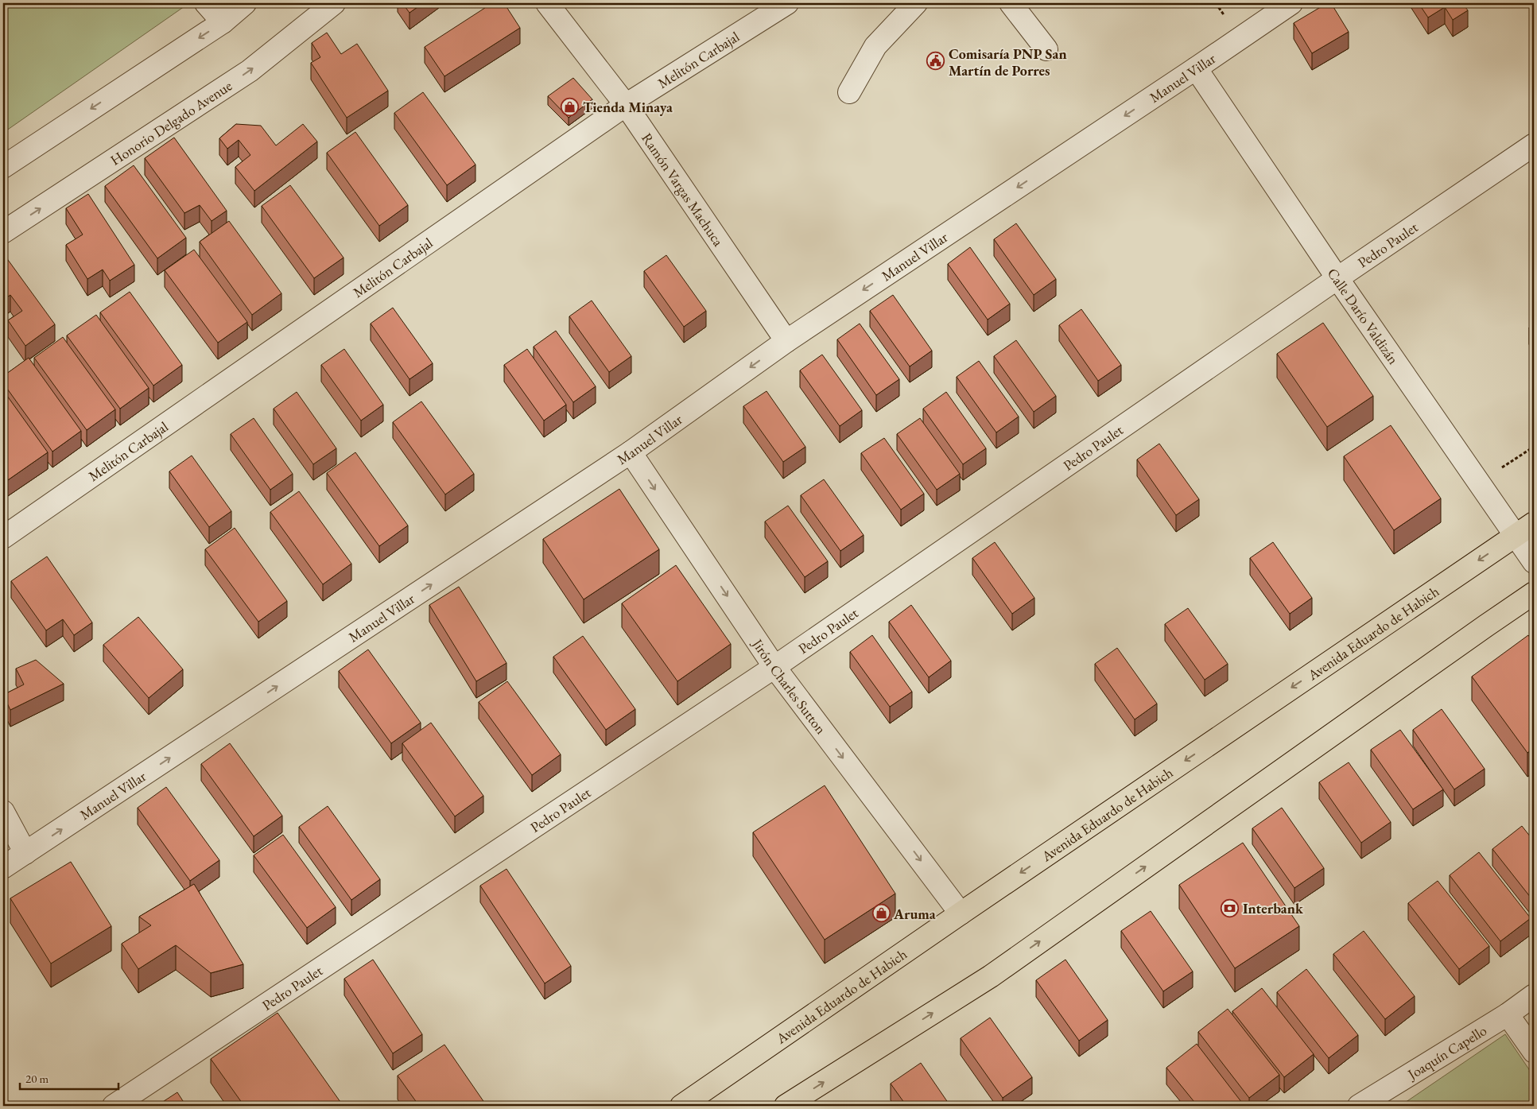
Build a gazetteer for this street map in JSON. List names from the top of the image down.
{
  "streets": {
    "main road": ["Avenida Eduardo de Habich"],
    "street": [
      "Melitón Carbajal",
      "Manuel Villar",
      "Honorio Delgado Avenue",
      "Ramón Vargas Machuca",
      "Pedro Paulet",
      "Calle Darío Valdizán",
      "Jirón Charles Sutton",
      "Joaquín Capello"
    ]
  },
  "crossings": [
    ["Melitón Carbajal", "Ramón Vargas Machuca"],
    ["Manuel Villar", "Ramón Vargas Machuca"],
    ["Manuel Villar", "Calle Darío Valdizán"],
    ["Manuel Villar", "Jirón Charles Sutton"],
    ["Pedro Paulet", "Calle Darío Valdizán"],
    ["Pedro Paulet", "Jirón Charles Sutton"],
    ["Calle Darío Valdizán", "Avenida Eduardo de Habich"],
    ["Avenida Eduardo de Habich", "Jirón Charles Sutton"]
  ],
  "one_way": ["Jirón Charles Sutton"],
  "places": {
    "public building": ["Comisaría PNP San Martín de Porres"],
    "shop": ["Tienda Minaya", "Aruma"],
    "bank": ["Interbank"]
  },
  "scale_bar": "20 m"
}
